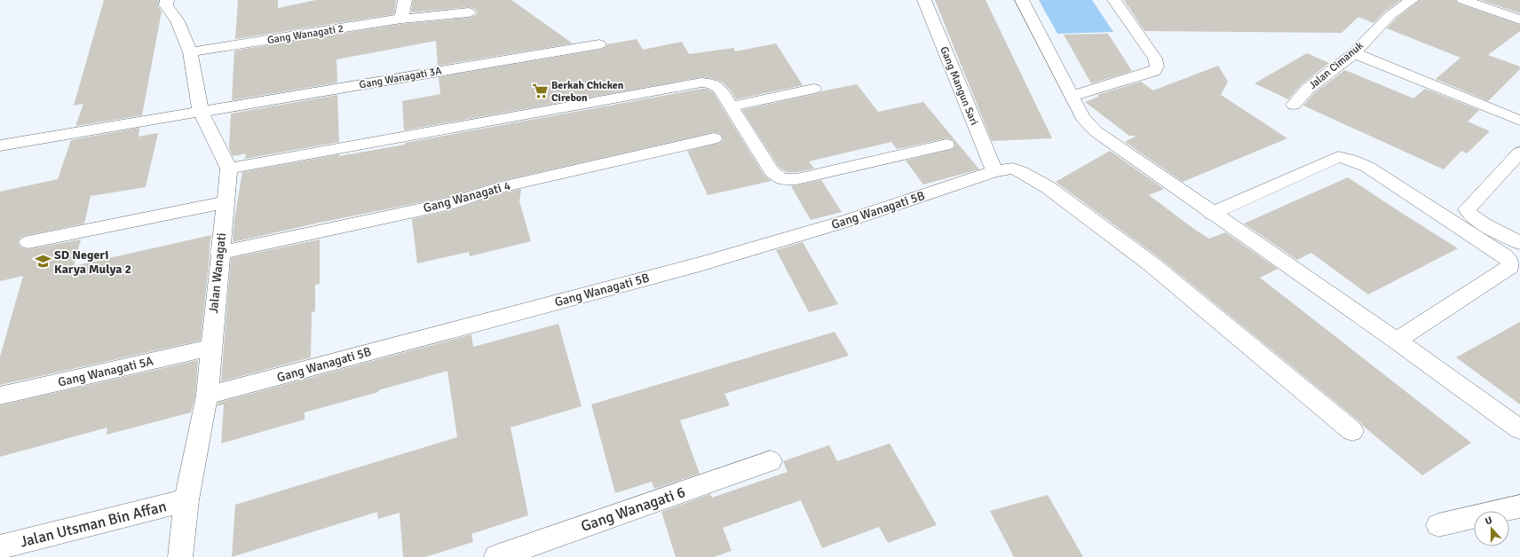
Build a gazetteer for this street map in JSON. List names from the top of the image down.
{
  "streets": {
    "street": [
      "Gang Wanagati 2",
      "Jalan Cimanuk",
      "Gang Wanagati 3A",
      "Gang Mangun Sari",
      "Gang Wanagati 4",
      "Gang Wanagati 5B",
      "Jalan Wanagati",
      "Gang Wanagati 5A",
      "Gang Wanagati 6",
      "Jalan Utsman Bin Affan"
    ]
  },
  "crossings": [
    ["Gang Mangun Sari", "Gang Wanagati 5B"],
    ["Gang Wanagati 4", "Jalan Wanagati"],
    ["Gang Wanagati 5B", "Jalan Wanagati"],
    ["Jalan Wanagati", "Gang Wanagati 5A"],
    ["Jalan Wanagati", "Jalan Utsman Bin Affan"]
  ],
  "places": {
    "supermarket": ["Berkah Chicken Cirebon"],
    "school or university": ["SD Negeri Karya Mulya 2"]
  },
  "north": "top"
}
